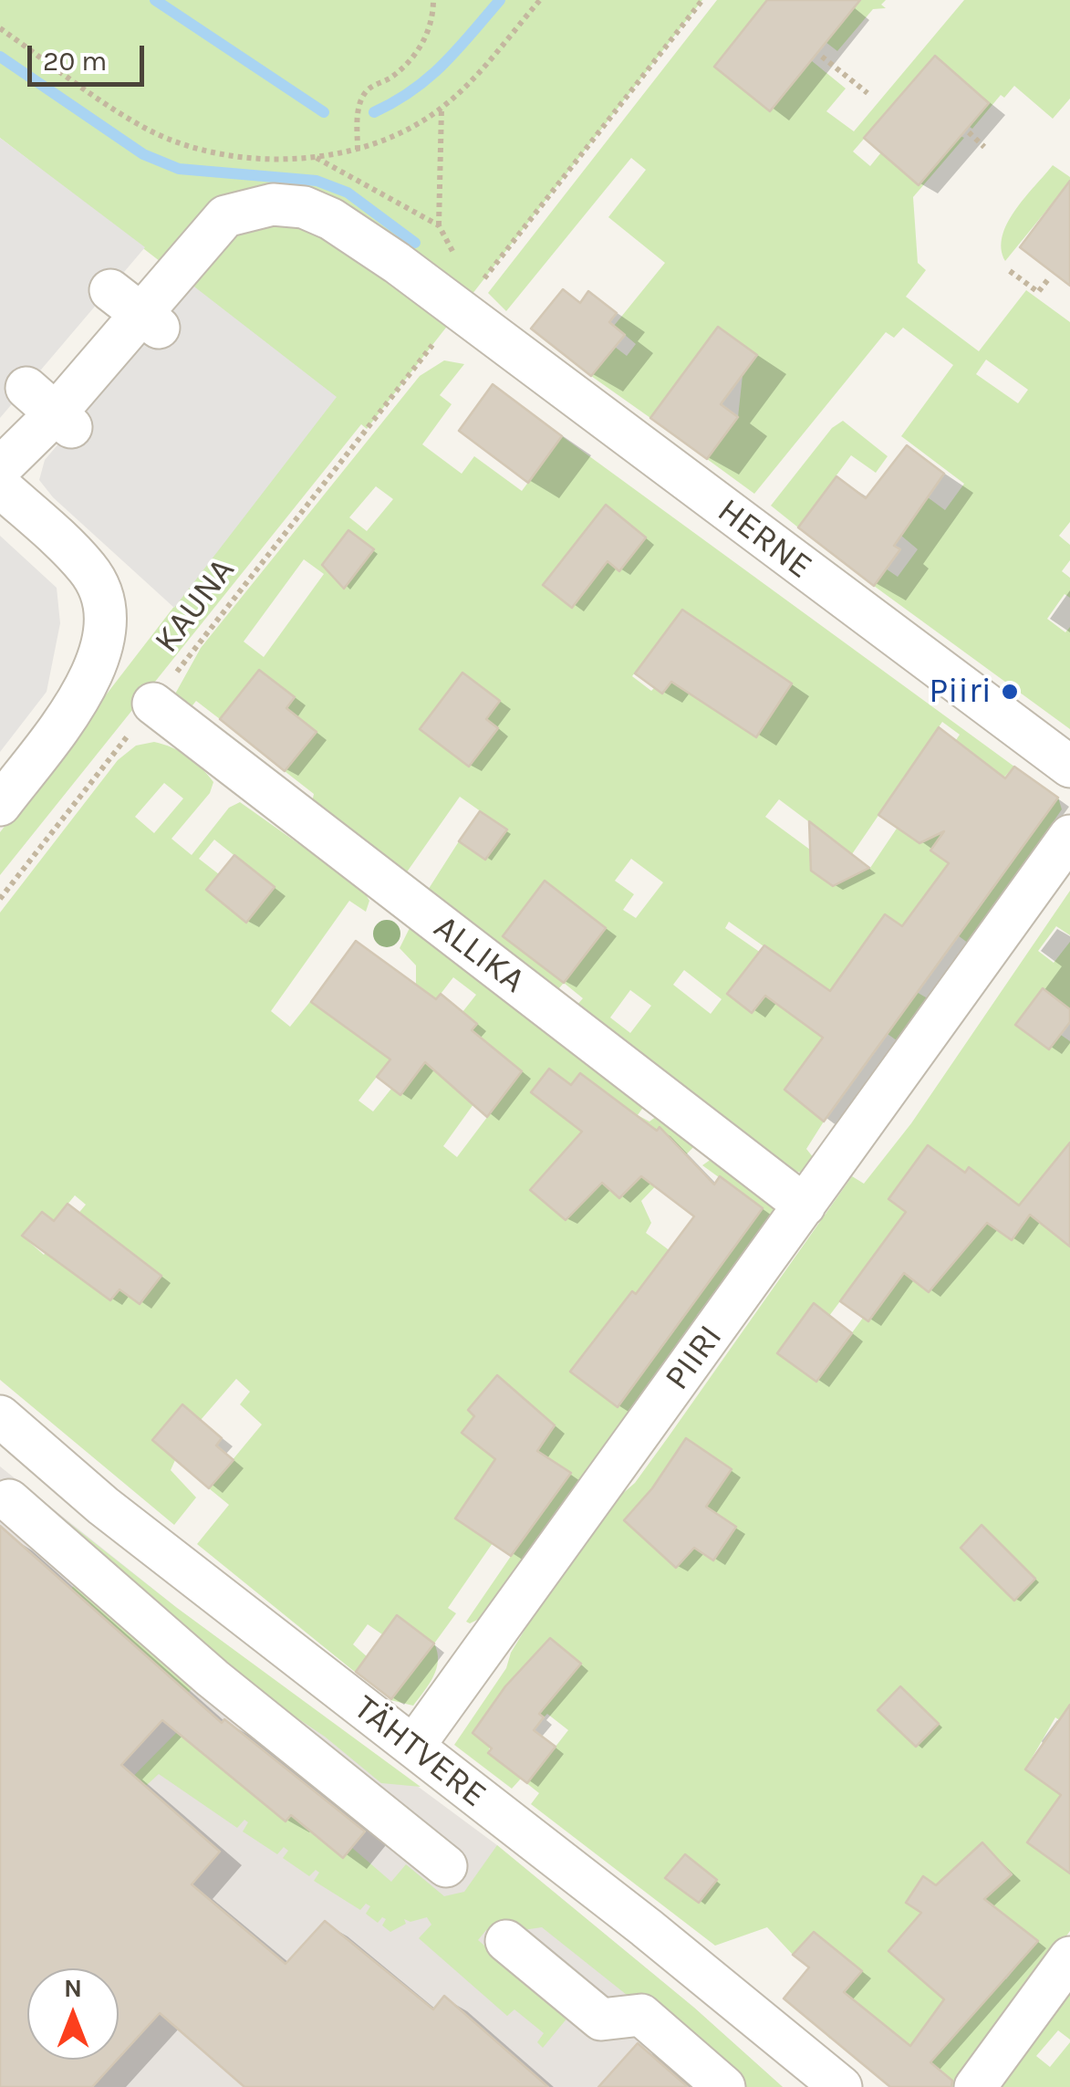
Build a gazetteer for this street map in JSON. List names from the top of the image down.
{
  "streets": {
    "street": [
      "HERNE",
      "ALLIKA",
      "PIIRI",
      "TÄHTVERE"
    ],
    "path": ["KAUNA"]
  },
  "crossings": [
    ["KAUNA", "ALLIKA"],
    ["ALLIKA", "PIIRI"],
    ["PIIRI", "TÄHTVERE"]
  ],
  "places": ["Piiri"],
  "scale_bar": "20 m",
  "north": "top"
}
